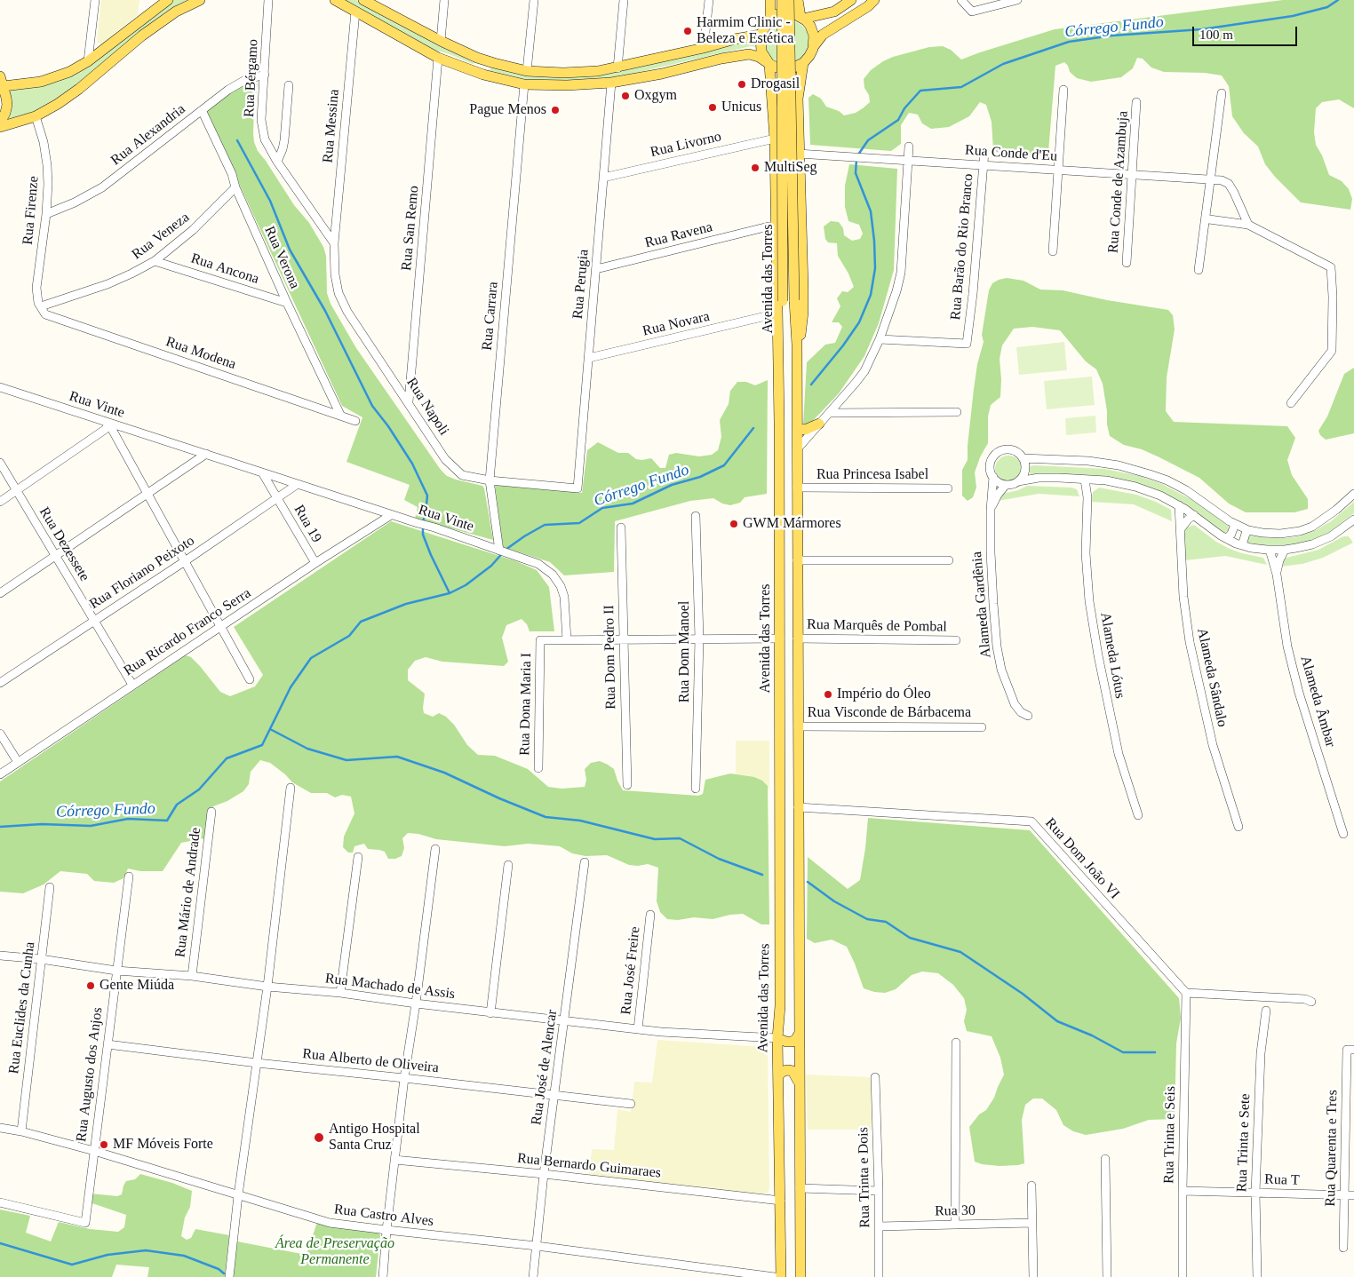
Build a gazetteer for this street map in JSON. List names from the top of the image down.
{
  "streets": {
    "main road": ["Avenida das Torres"],
    "street": [
      "Rua Bérgamo",
      "Rua Messina",
      "Rua Alexandria",
      "Rua Livorno",
      "Rua Conde d'Eu",
      "Rua Conde de Azambuja",
      "Rua Firenze",
      "Rua San Remo",
      "Rua Ravena",
      "Rua Veneza",
      "Rua Barão do Rio Branco",
      "Rua Verona",
      "Rua Ancona",
      "Rua Perugia",
      "Rua Carrara",
      "Rua Novara",
      "Rua Modena",
      "Rua Vinte",
      "Rua Napoli",
      "Rua Princesa Isabel",
      "Rua 19",
      "Rua Dezessete",
      "Rua Floriano Peixoto",
      "Alameda Gardênia",
      "Rua Marquês de Pombal",
      "Rua Ricardo Franco Serra",
      "Rua Dom Manoel",
      "Alameda Lótus",
      "Rua Dom Pedro II",
      "Alameda Sândalo",
      "Alameda Âmbar",
      "Rua Dona Maria I",
      "Rua Visconde de Bárbacema",
      "Rua Dom João VI",
      "Rua Mário de Andrade",
      "Rua José Freire",
      "Rua Machado de Assis",
      "Rua Euclides da Cunha",
      "Rua Alberto de Oliveira",
      "Rua José de Alencar",
      "Rua Augusto dos Anjos",
      "Rua Trinta e Seis",
      "Rua Trinta e Sete",
      "Rua Quarenta e Tres",
      "Rua Bernardo Guimaraes",
      "Rua Trinta e Dois",
      "Rua T",
      "Rua 30",
      "Rua Castro Alves"
    ]
  },
  "crossings": [
    ["Rua Bérgamo", "Rua Messina"],
    ["Rua Bérgamo", "Rua Alexandria"],
    ["Rua Bérgamo", "Rua Napoli"],
    ["Rua Messina", "Rua Napoli"],
    ["Rua Alexandria", "Rua Firenze"],
    ["Rua Alexandria", "Rua Verona"],
    ["Rua Livorno", "Rua Perugia"],
    ["Rua Conde d'Eu", "Rua Conde de Azambuja"],
    ["Rua Conde d'Eu", "Rua Barão do Rio Branco"],
    ["Rua Firenze", "Rua Veneza"],
    ["Rua Firenze", "Rua Modena"],
    ["Rua San Remo", "Rua Napoli"],
    ["Rua Ravena", "Rua Perugia"],
    ["Rua Veneza", "Rua Verona"],
    ["Rua Veneza", "Rua Ancona"],
    ["Rua Veneza", "Rua Modena"],
    ["Rua Verona", "Rua Ancona"],
    ["Rua Verona", "Rua Modena"],
    ["Avenida das Torres", "Rua Princesa Isabel"],
    ["Avenida das Torres", "Rua Marquês de Pombal"],
    ["Avenida das Torres", "Rua Visconde de Bárbacema"],
    ["Avenida das Torres", "Rua Dom João VI"],
    ["Avenida das Torres", "Rua Machado de Assis"],
    ["Avenida das Torres", "Rua Bernardo Guimaraes"],
    ["Rua Perugia", "Rua Novara"],
    ["Rua Perugia", "Rua Napoli"],
    ["Rua Carrara", "Rua Vinte"],
    ["Rua Carrara", "Rua Napoli"],
    ["Rua Vinte", "Rua Floriano Peixoto"],
    ["Rua Vinte", "Rua Ricardo Franco Serra"],
    ["Rua Vinte", "Rua Dona Maria I"],
    ["Rua 19", "Rua Floriano Peixoto"],
    ["Rua 19", "Rua Ricardo Franco Serra"],
    ["Rua Dezessete", "Rua Floriano Peixoto"],
    ["Rua Dezessete", "Rua Ricardo Franco Serra"],
    ["Rua Dom João VI", "Rua Trinta e Seis"],
    ["Rua Mário de Andrade", "Rua Machado de Assis"],
    ["Rua José Freire", "Rua Machado de Assis"],
    ["Rua Machado de Assis", "Rua Euclides da Cunha"],
    ["Rua Machado de Assis", "Rua José de Alencar"],
    ["Rua Machado de Assis", "Rua Augusto dos Anjos"],
    ["Rua Euclides da Cunha", "Rua Castro Alves"],
    ["Rua Alberto de Oliveira", "Rua José de Alencar"],
    ["Rua Alberto de Oliveira", "Rua Augusto dos Anjos"],
    ["Rua José de Alencar", "Rua Bernardo Guimaraes"],
    ["Rua José de Alencar", "Rua Castro Alves"],
    ["Rua Augusto dos Anjos", "Rua Castro Alves"],
    ["Rua Trinta e Seis", "Rua T"],
    ["Rua Trinta e Sete", "Rua T"],
    ["Rua Quarenta e Tres", "Rua T"],
    ["Rua Trinta e Dois", "Rua 30"]
  ],
  "water": ["Córrego Fundo"],
  "parks": ["Área de Preservação Permanente"],
  "places": [
    "Harmim Clinic - Beleza e Estética",
    "Drogasil",
    "Oxgym",
    "Unicus",
    "Pague Menos",
    "MultiSeg",
    "GWM Mármores",
    "Império do Óleo",
    "Gente Miúda",
    "Antigo Hospital Santa Cruz",
    "MF Móveis Forte"
  ],
  "scale_bar": "100 m"
}
